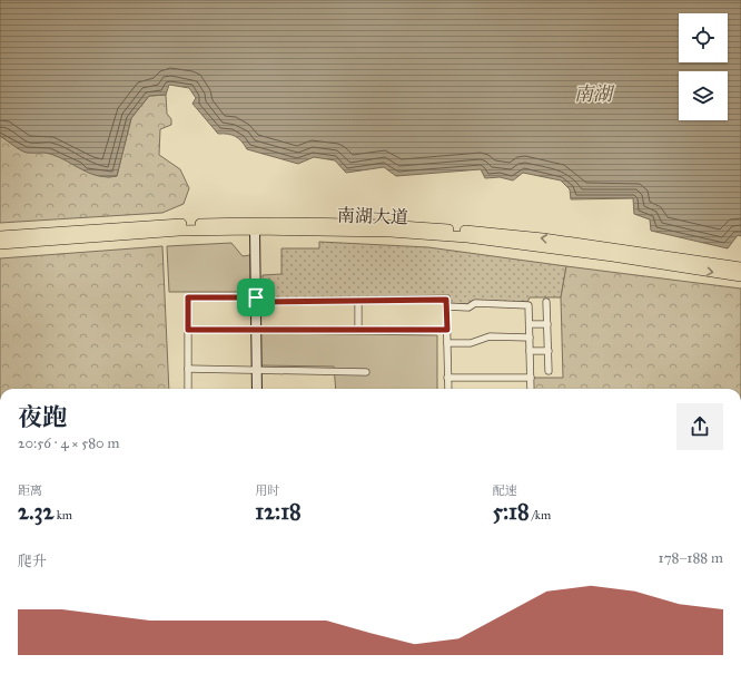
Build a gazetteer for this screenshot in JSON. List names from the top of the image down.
{
  "streets": {
    "main road": ["南湖大道"]
  },
  "water": ["南湖"],
  "page": {
    "heading": ["夜跑", "20:56 · 4 × 580 m"],
    "stats": [
      ["距离", "2.32 km"],
      ["用时", "12:18"],
      ["配速", "5:18 /km"]
    ],
    "chart": ["爬升", "178–188 m"]
  }
}
